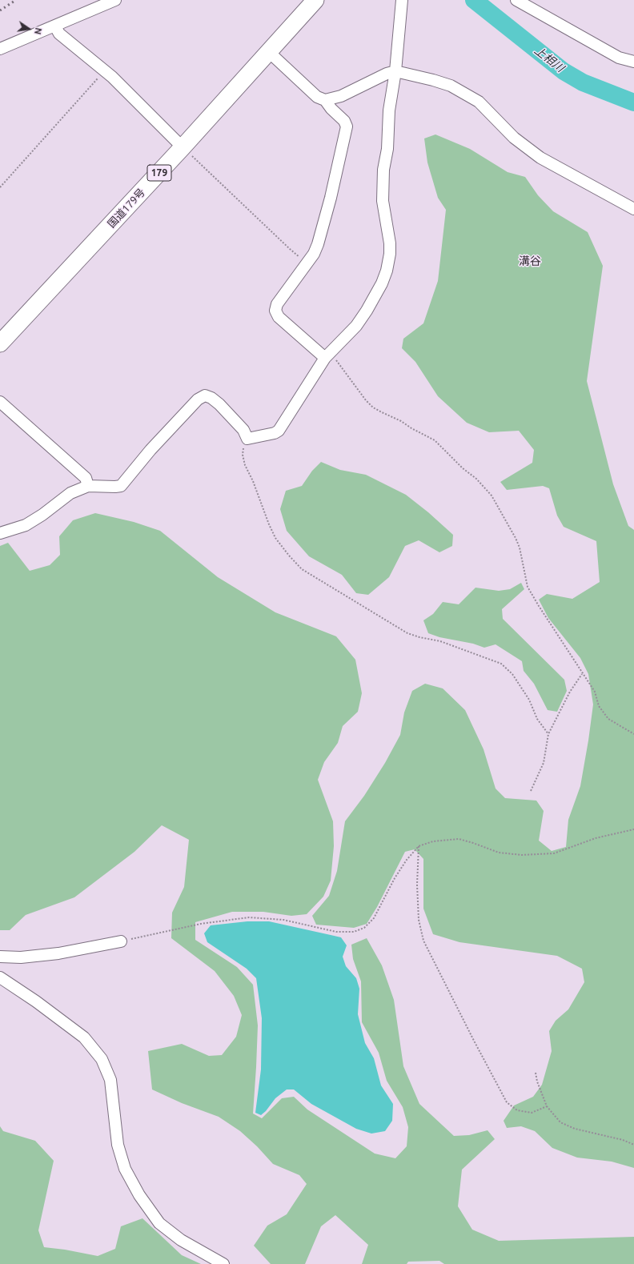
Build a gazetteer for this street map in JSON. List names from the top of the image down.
{
  "streets": {
    "highway": ["179", "国道179号"]
  },
  "districts": ["溝谷"],
  "water": ["上相川"],
  "north": "right"
}
